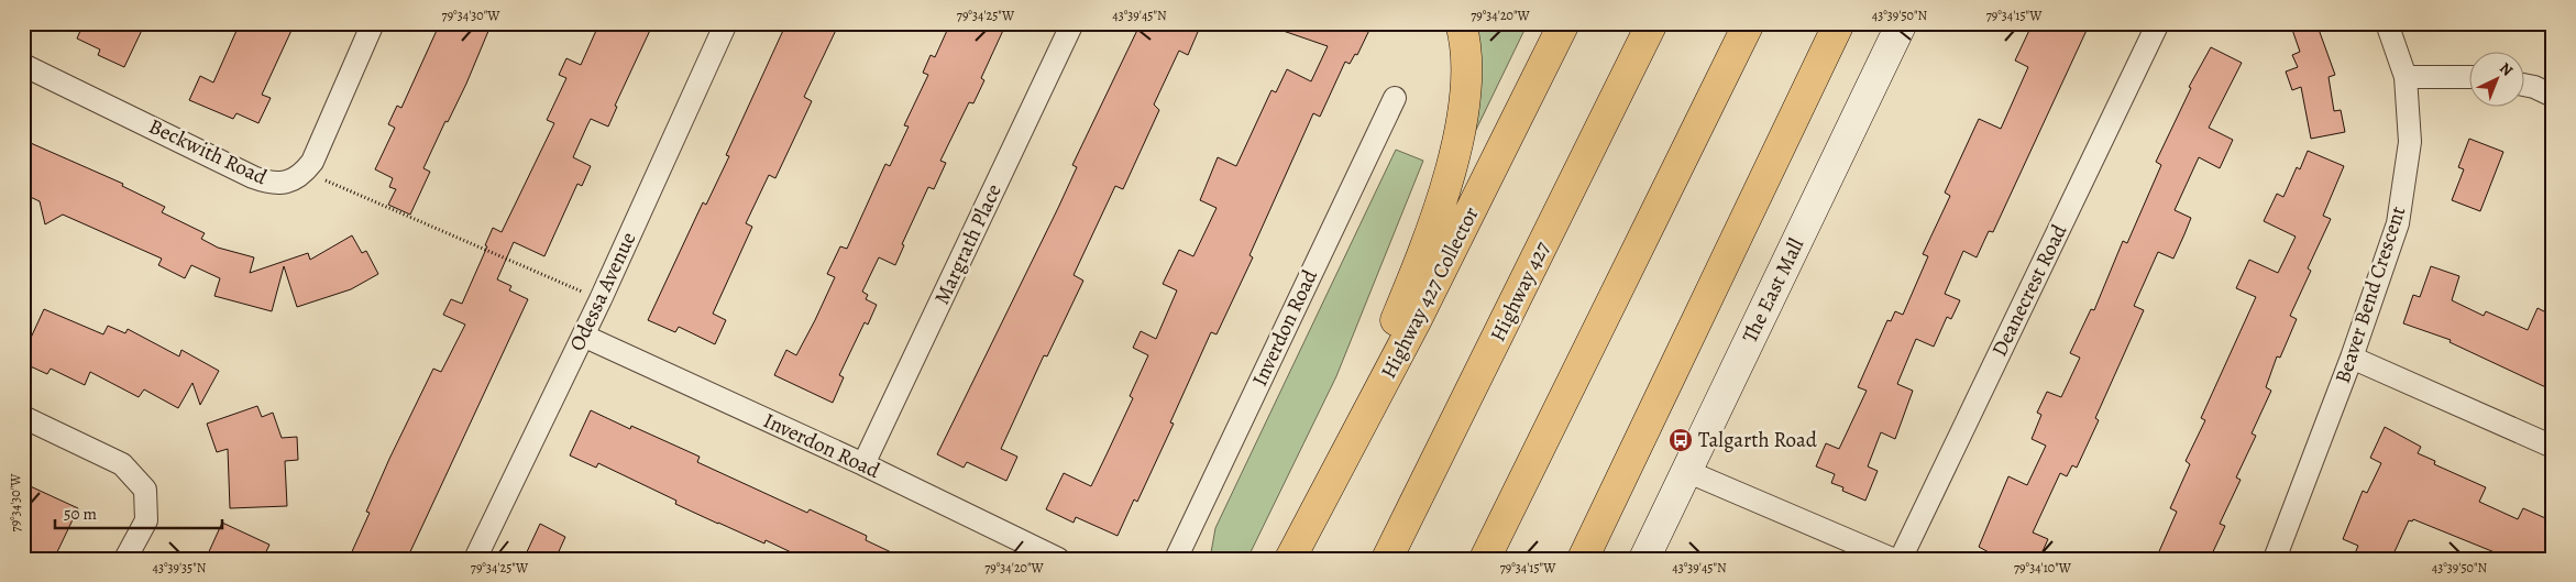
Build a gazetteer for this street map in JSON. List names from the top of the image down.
{
  "streets": {
    "highway": ["Highway 427", "Highway 427 Collector"],
    "main road": ["The East Mall"],
    "street": [
      "Beckwith Road",
      "Margrath Place",
      "Deanecrest Road",
      "Odessa Avenue",
      "Beaver Bend Crescent",
      "Inverdon Road"
    ]
  },
  "crossings": [
    ["Margrath Place", "Inverdon Road"],
    ["Odessa Avenue", "Inverdon Road"]
  ],
  "places": {
    "bus stop": ["Talgarth Road"]
  },
  "scale_bar": "50 m",
  "north": "top right",
  "coordinates": [
    "79°34'30\"W",
    "79°34'25\"W",
    "43°39'45\"N",
    "79°34'20\"W",
    "43°39'50\"N",
    "79°34'15\"W",
    "43°39'35\"N",
    "79°34'10\"W"
  ]
}
